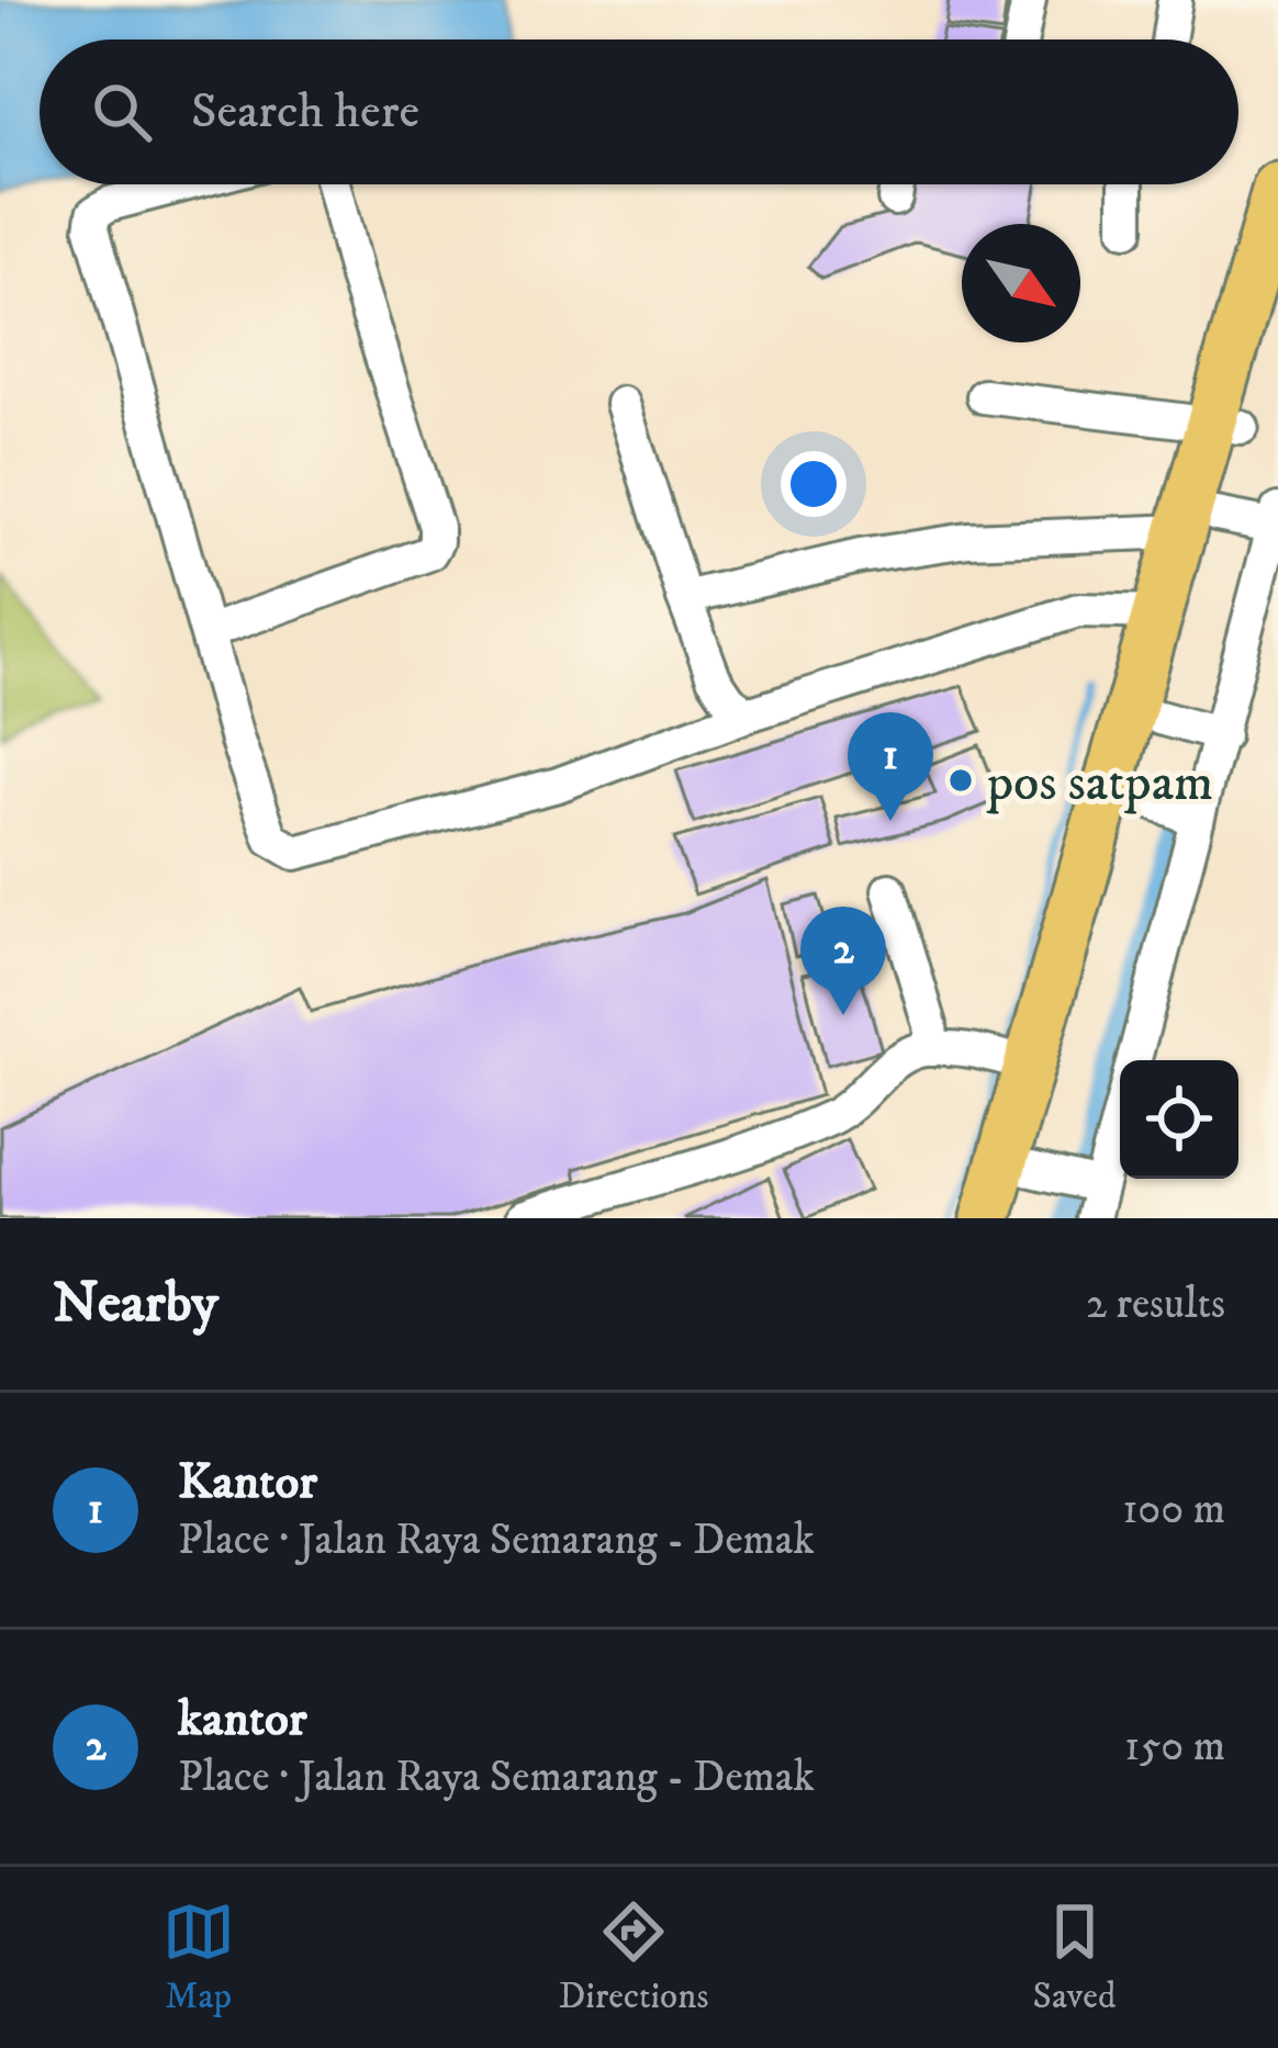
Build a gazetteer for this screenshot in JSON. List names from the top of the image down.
{
  "places": ["pos satpam"],
  "north": "bottom right",
  "page": {
    "search": "Search here",
    "pins": ["1", "2"],
    "heading": ["Nearby", "2 results"],
    "list": [
      {
        "mark": "1",
        "name": "Kantor",
        "note": "Place · Jalan Raya Semarang - Demak",
        "value": "100 m"
      },
      {
        "mark": "2",
        "name": "kantor",
        "note": "Place · Jalan Raya Semarang - Demak",
        "value": "150 m"
      }
    ],
    "nav": ["Map", "Directions", "Saved"]
  }
}
